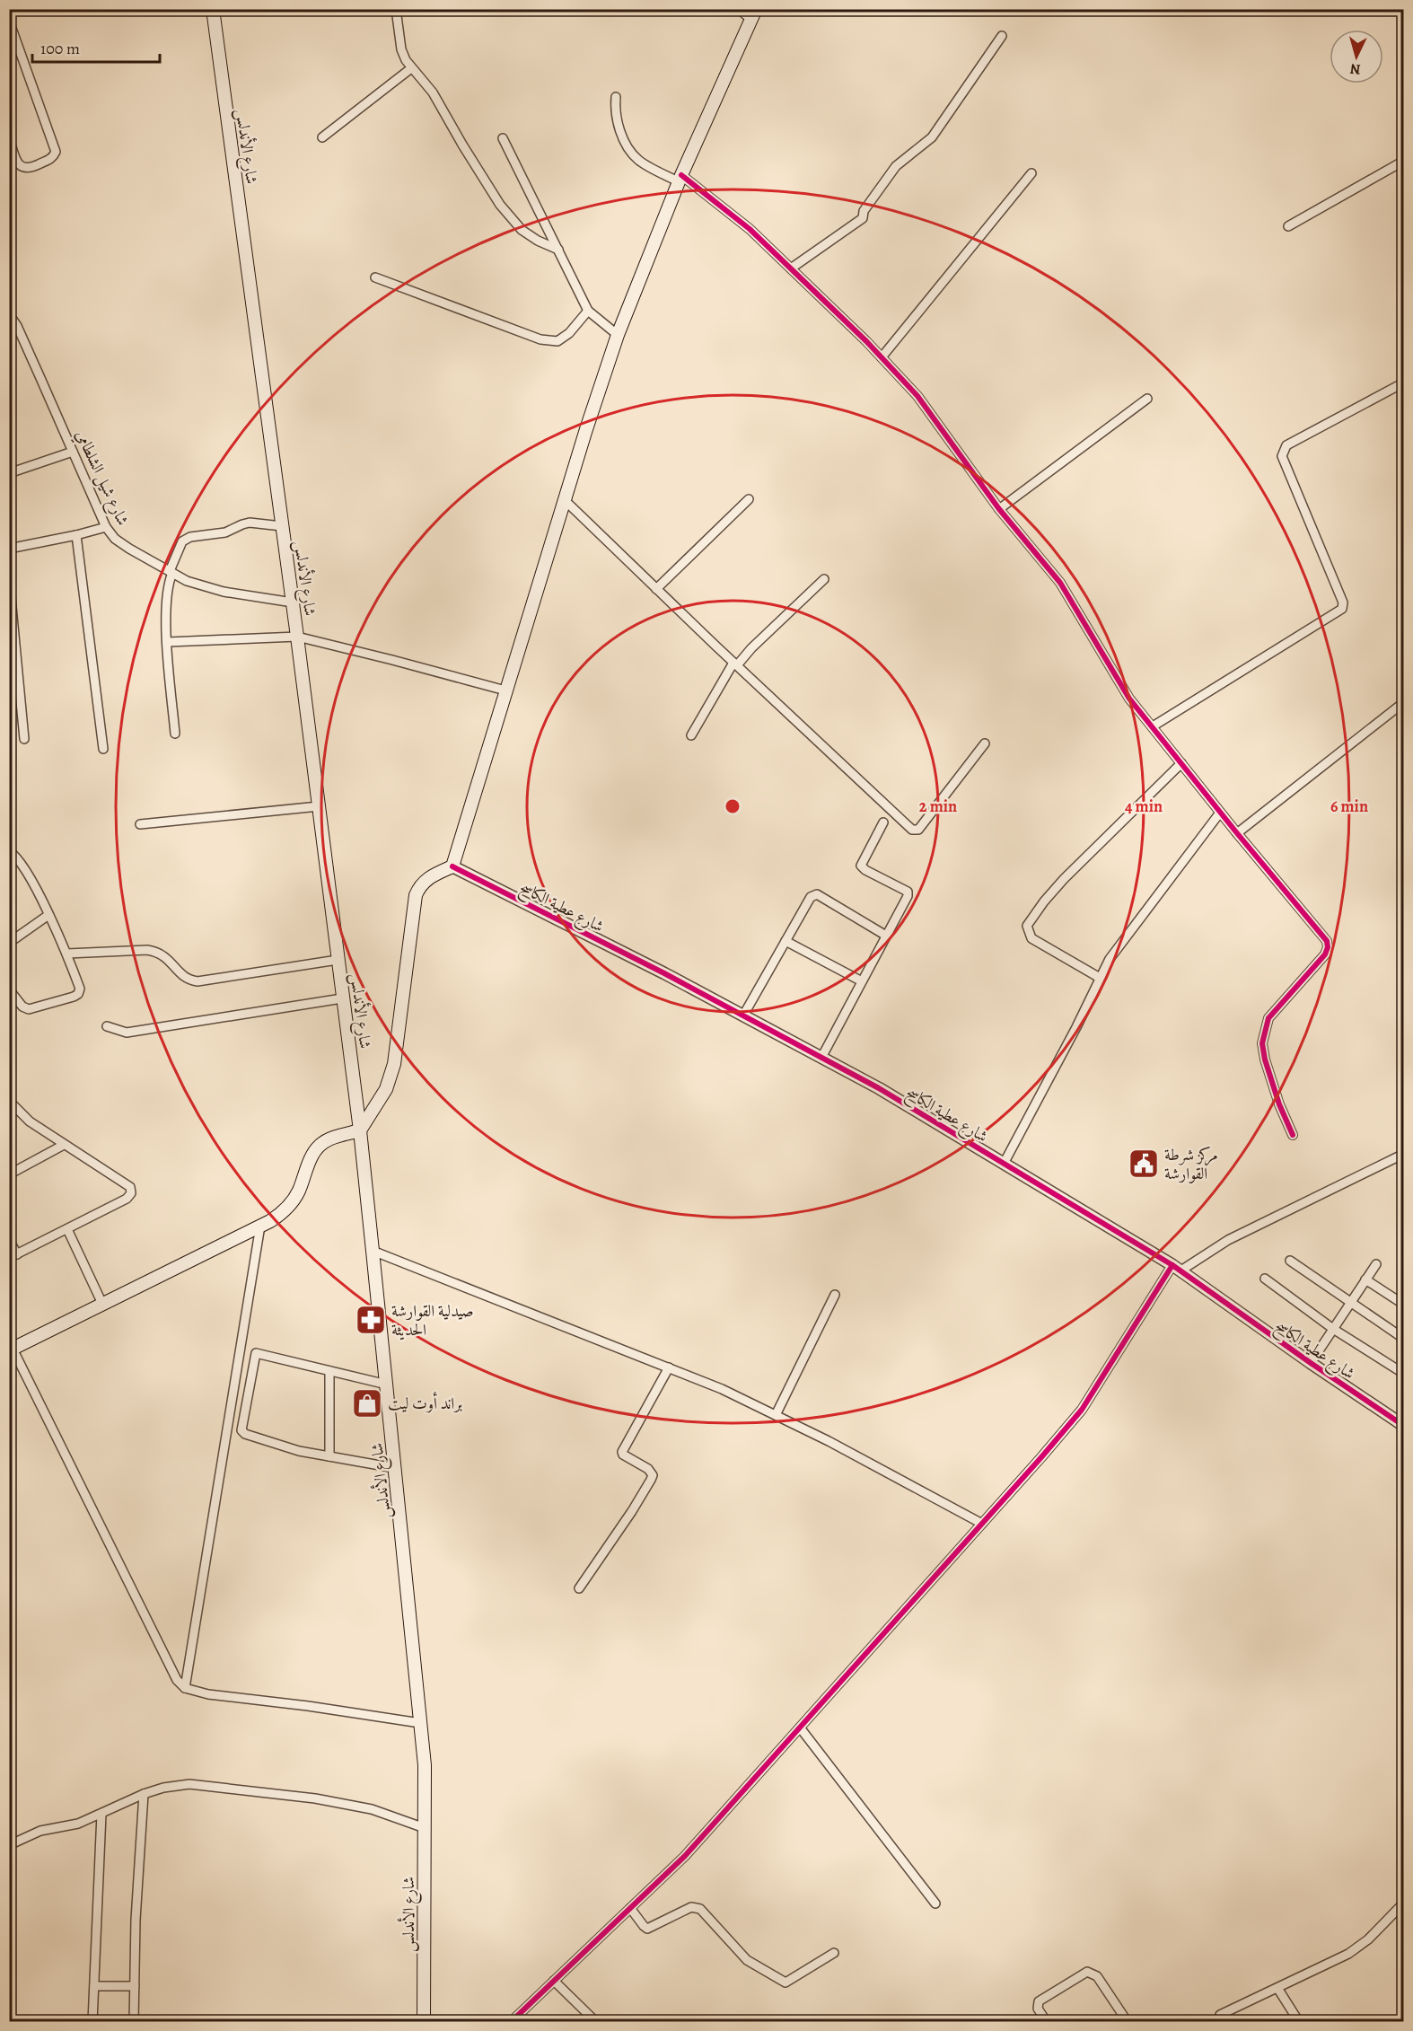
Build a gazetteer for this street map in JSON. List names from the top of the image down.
{
  "streets": {
    "main road": ["شارع الأندلس"],
    "street": ["شارع شيل الشلطامي", "شارع عطية الكاسح"]
  },
  "crossings": [
    ["شارع الأندلس", "شارع شيل الشلطامي"]
  ],
  "places": {
    "public building": ["مركز شرطة القوارشة"],
    "pharmacy": ["صيدلية القوارشة الحديثة"],
    "shop": ["براند أوت ليت"]
  },
  "scale_bar": "100 m",
  "north": "bottom",
  "rings": ["2 min", "4 min", "6 min"]
}
